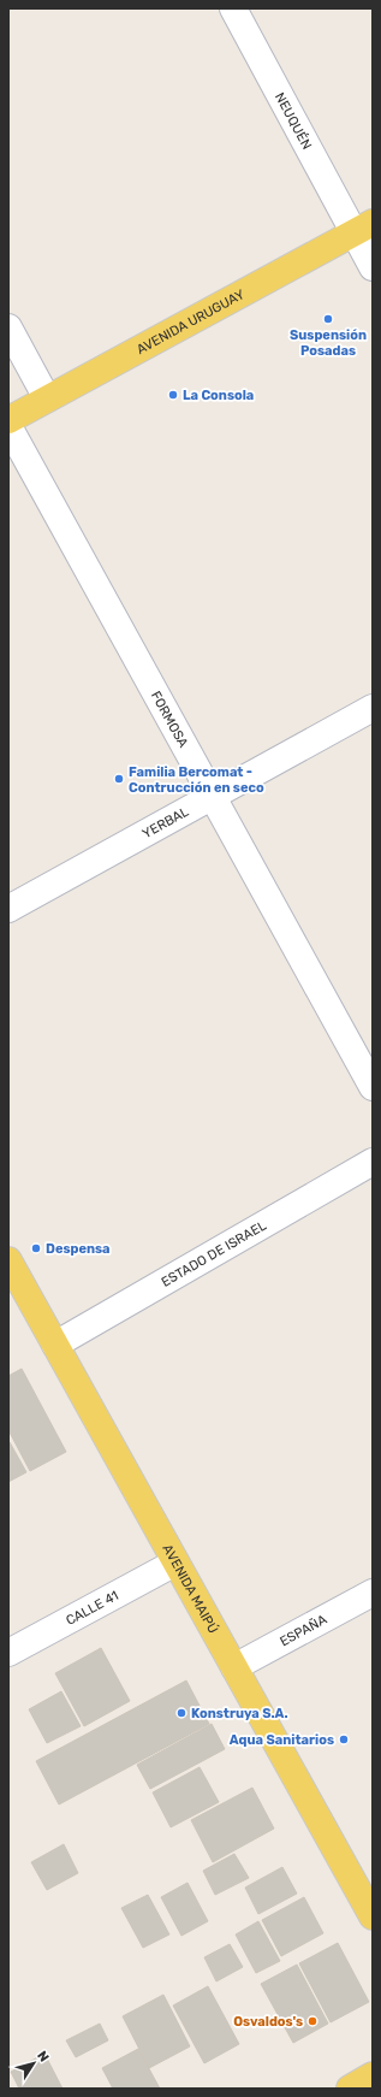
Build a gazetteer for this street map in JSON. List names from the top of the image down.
{
  "streets": {
    "main road": ["AVENIDA URUGUAY", "AVENIDA MAIPÚ"],
    "street": [
      "NEUQUÉN",
      "FORMOSA",
      "YERBAL",
      "ESTADO DE ISRAEL",
      "CALLE 41",
      "ESPAÑA"
    ]
  },
  "crossings": [
    ["NEUQUÉN", "AVENIDA URUGUAY"],
    ["FORMOSA", "YERBAL"],
    ["ESTADO DE ISRAEL", "AVENIDA MAIPÚ"],
    ["AVENIDA MAIPÚ", "CALLE 41"],
    ["AVENIDA MAIPÚ", "ESPAÑA"]
  ],
  "places": [
    "Suspensión Posadas",
    "La Consola",
    "Familia Bercomat - Contrucción en seco",
    "Despensa",
    "Konstruya S.A.",
    "Aqua Sanitarios",
    "Osvaldos's"
  ],
  "north": "top right"
}
